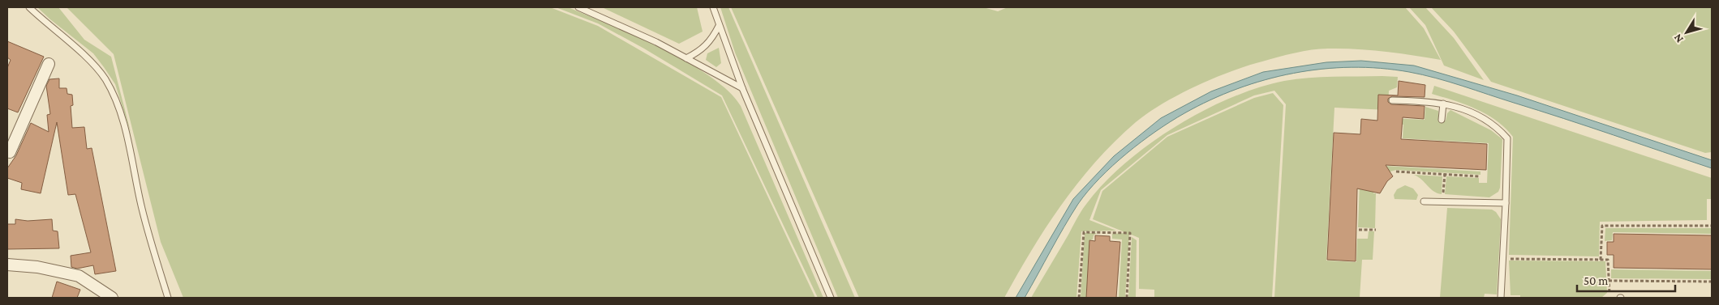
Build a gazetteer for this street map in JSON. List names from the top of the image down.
{
  "scale_bar": "50 m",
  "north": "bottom left"
}
